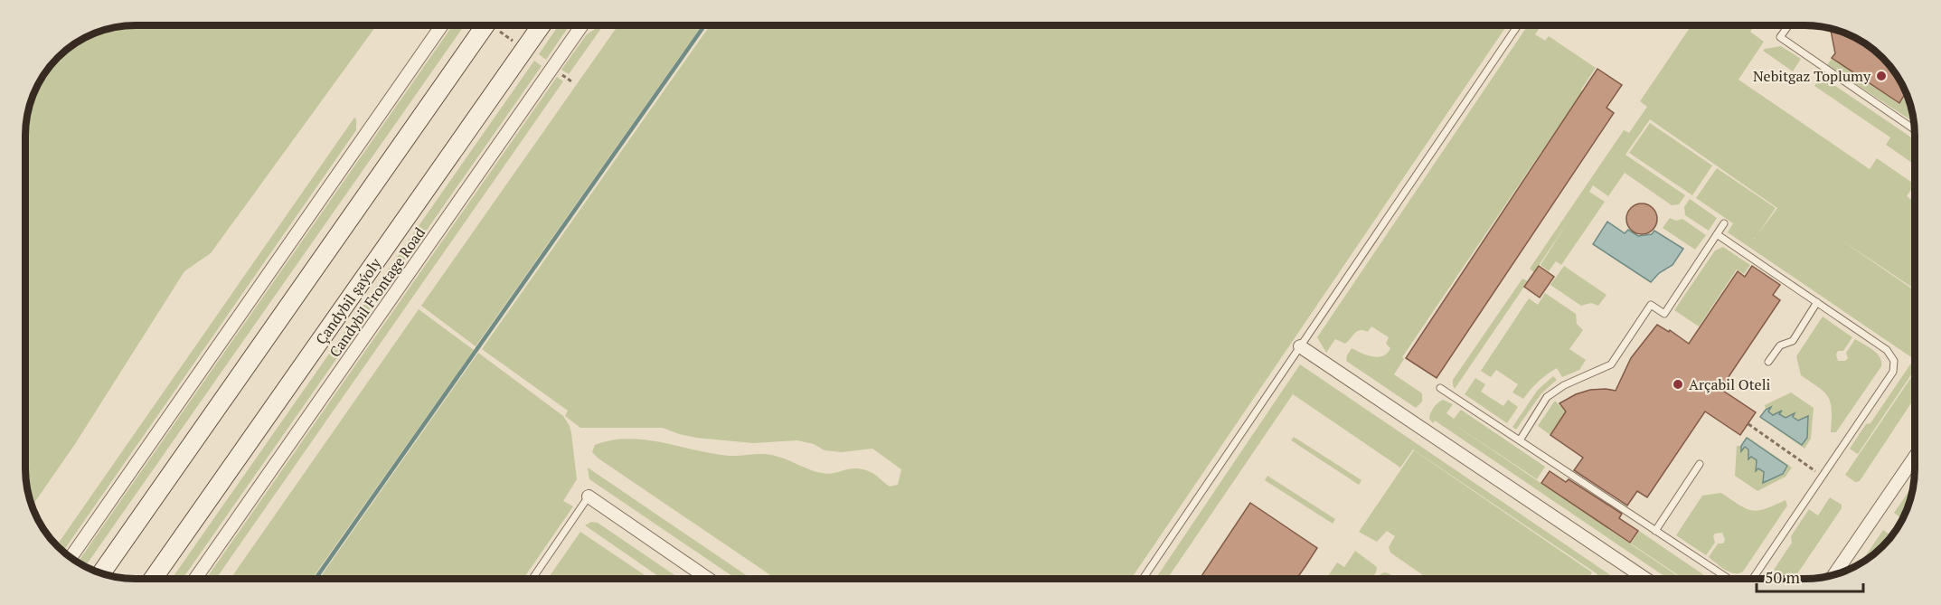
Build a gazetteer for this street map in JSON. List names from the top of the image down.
{
  "streets": {
    "main road": ["Çandybil şaýoly"],
    "street": ["Candybil Frontage Road"]
  },
  "places": ["Nebitgaz Toplumy", "Arçabil Oteli"],
  "scale_bar": "50 m"
}
